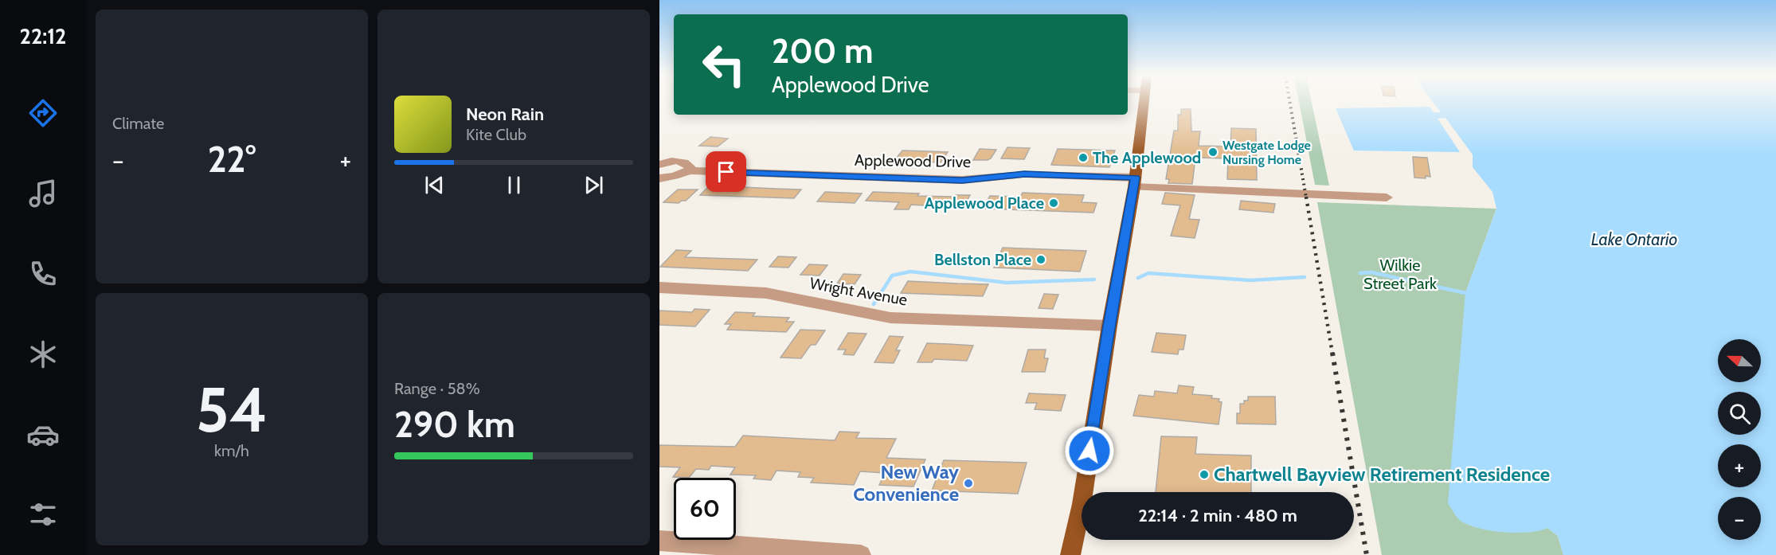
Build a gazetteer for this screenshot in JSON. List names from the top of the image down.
{
  "streets": {
    "street": ["Applewood Drive", "Wright Avenue"]
  },
  "water": ["Lake Ontario"],
  "parks": ["Wilkie Street Park"],
  "places": [
    "Westgate Lodge Nursing Home",
    "The Applewood",
    "Applewood Place",
    "Bellston Place",
    "Chartwell Bayview Retirement Residence",
    "New Way Convenience"
  ],
  "north": "left",
  "page": {
    "tabs": "22:12",
    "tile": [
      "Climate",
      ["54", "km/h"],
      ["Range · 58%", "290 km"]
    ],
    "turn": ["200 m", "Applewood Drive"],
    "song": ["Neon Rain", "Kite Club"],
    "heat": ["−", "22°", "+"],
    "map_buttons": ["+", "−"],
    "limit": "60",
    "trip": "22:14 · 2 min · 480 m"
  }
}
